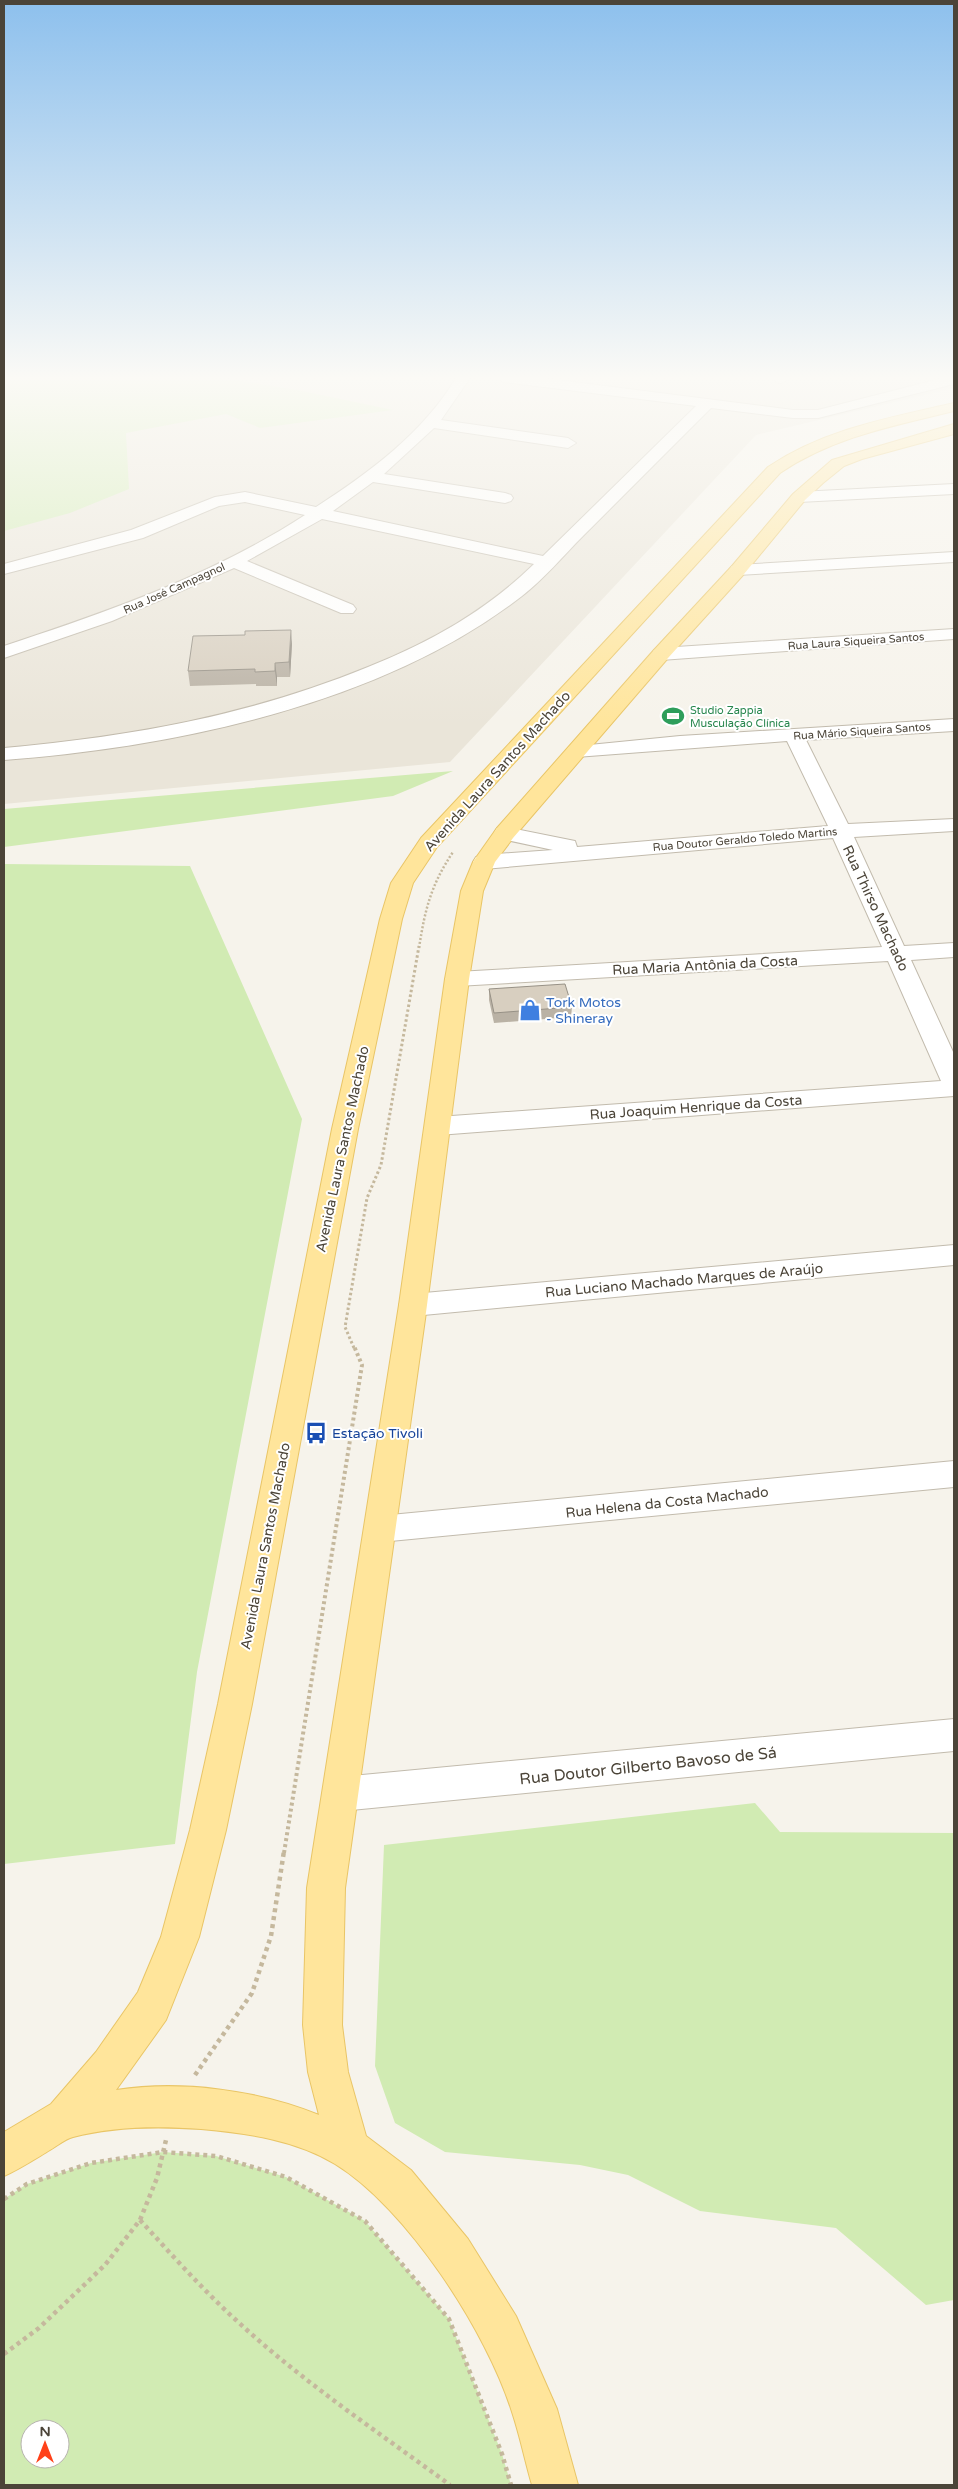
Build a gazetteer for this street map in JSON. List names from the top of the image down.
{
  "streets": {
    "main road": ["Avenida Laura Santos Machado"],
    "street": [
      "Rua José Campagnol",
      "Rua Laura Siqueira Santos",
      "Rua Mário Siqueira Santos",
      "Rua Doutor Geraldo Toledo Martins",
      "Rua Thirso Machado",
      "Rua Maria Antônia da Costa",
      "Rua Joaquim Henrique da Costa",
      "Rua Luciano Machado Marques de Araújo",
      "Rua Helena da Costa Machado",
      "Rua Doutor Gilberto Bavoso de Sá"
    ]
  },
  "crossings": [
    ["Rua Mário Siqueira Santos", "Rua Thirso Machado"],
    ["Rua Doutor Geraldo Toledo Martins", "Rua Thirso Machado"],
    ["Rua Thirso Machado", "Rua Maria Antônia da Costa"]
  ],
  "places": {
    "sports": ["Studio Zappia Musculação Clínica"],
    "shop": ["Tork Motos - Shineray"],
    "bus stop": ["Estação Tivoli"]
  },
  "north": "top"
}
